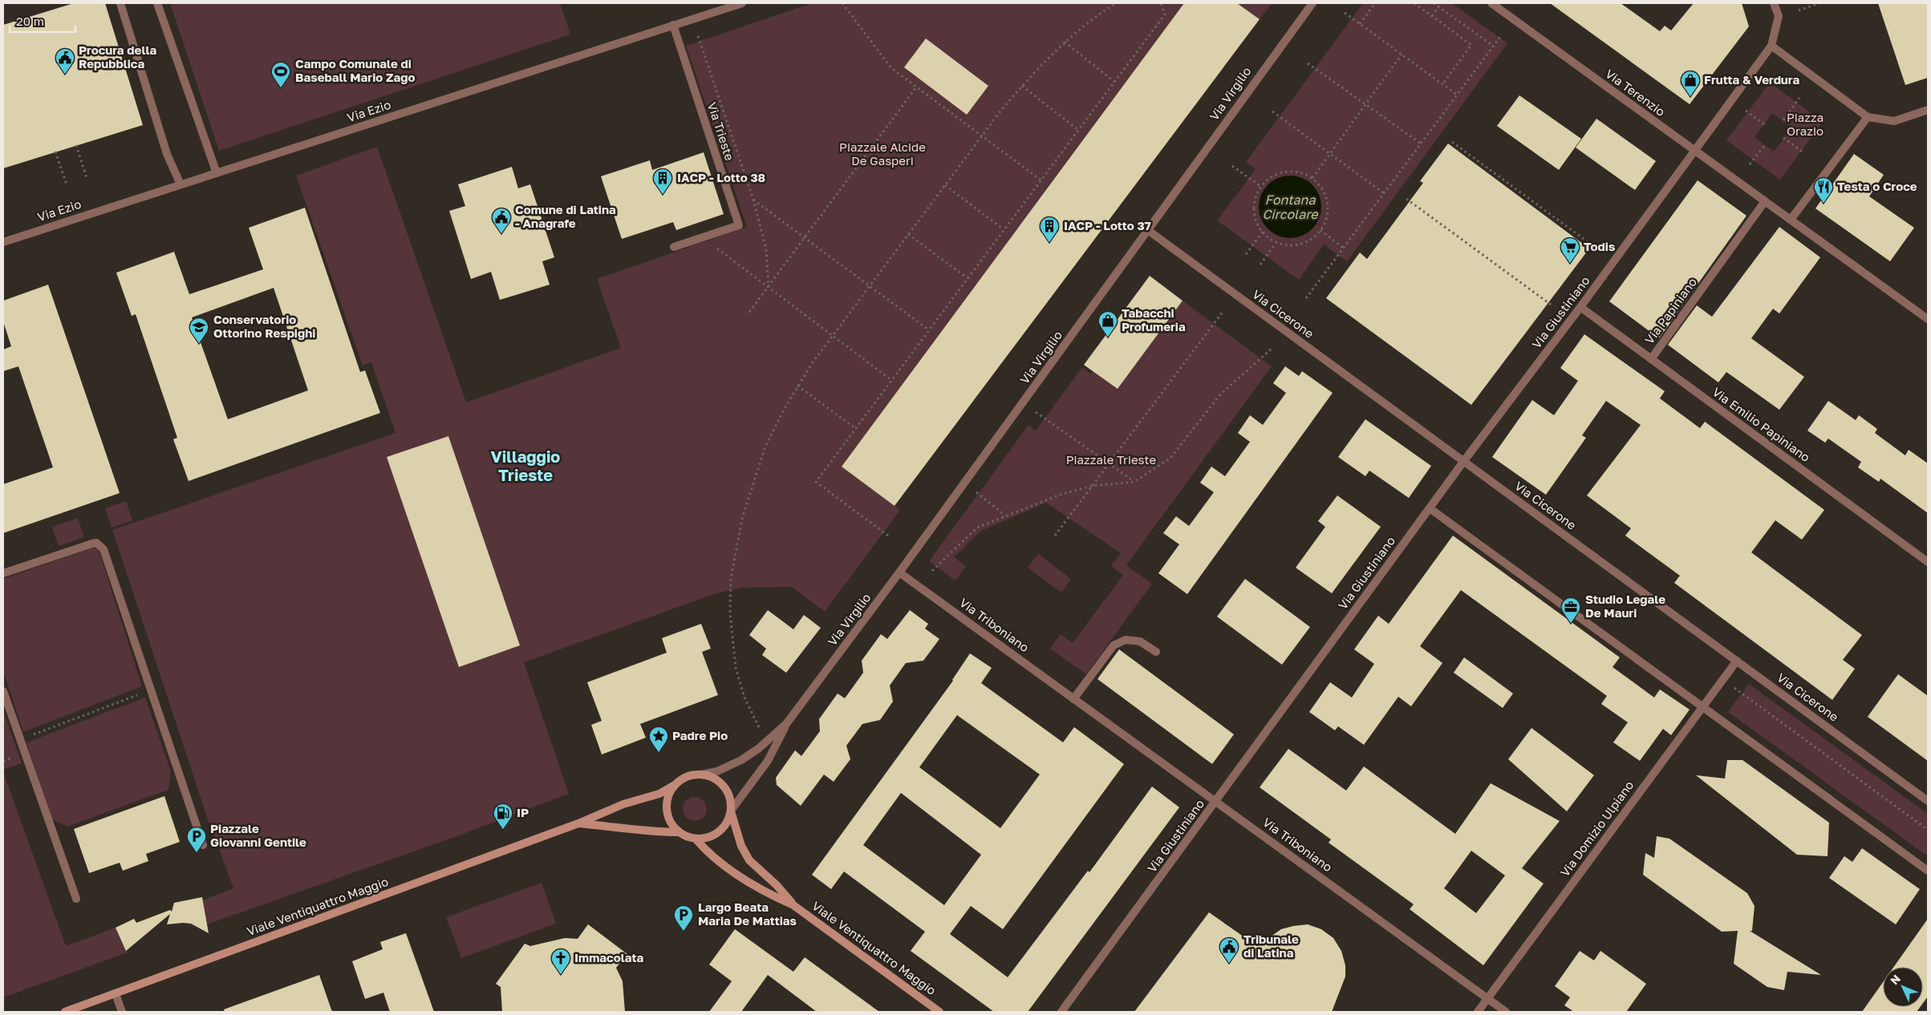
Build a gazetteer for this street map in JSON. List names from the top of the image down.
{
  "streets": {
    "main road": ["Viale Ventiquattro Maggio"],
    "street": [
      "Via Terenzio",
      "Via Virgilio",
      "Via Ezio",
      "Via Trieste",
      "Via Papiniano",
      "Via Giustiniano",
      "Via Cicerone",
      "Via Emilio Papiniano",
      "Via Triboniano",
      "Via Domizio Ulpiano"
    ]
  },
  "crossings": [
    ["Via Terenzio", "Via Papiniano"],
    ["Via Terenzio", "Via Giustiniano"],
    ["Via Virgilio", "Via Cicerone"],
    ["Via Virgilio", "Via Triboniano"],
    ["Via Ezio", "Via Trieste"],
    ["Via Papiniano", "Via Emilio Papiniano"],
    ["Via Giustiniano", "Via Cicerone"],
    ["Via Giustiniano", "Via Emilio Papiniano"],
    ["Via Giustiniano", "Via Triboniano"],
    ["Via Cicerone", "Via Domizio Ulpiano"],
    ["Via Triboniano", "Via Domizio Ulpiano"]
  ],
  "districts": ["Villaggio Trieste"],
  "water": ["Fontana Circolare"],
  "parks": ["Piazza Orazio", "Piazzale Alcide De Gasperi", "Piazzale Trieste"],
  "places": {
    "public building": ["Procura della Repubblica", "Comune di Latina - Anagrafe", "Tribunale di Latina"],
    "sports": ["Campo Comunale di Baseball Mario Zago"],
    "shop": ["Frutta & Verdura", "Tabacchi Profumeria"],
    "building": ["IACP - Lotto 38", "IACP - Lotto 37"],
    "restaurant": ["Testa o Croce"],
    "supermarket": ["Todis"],
    "school or university": ["Conservatorio Ottorino Respighi"],
    "office": ["Studio Legale De Mauri"],
    "place": ["Padre Pio"],
    "fuel station": ["IP"],
    "parking": ["Piazzale Giovanni Gentile", "Largo Beata Maria De Mattias"],
    "church": ["Immacolata"]
  },
  "scale_bar": "20 m",
  "north": "top left"
}
